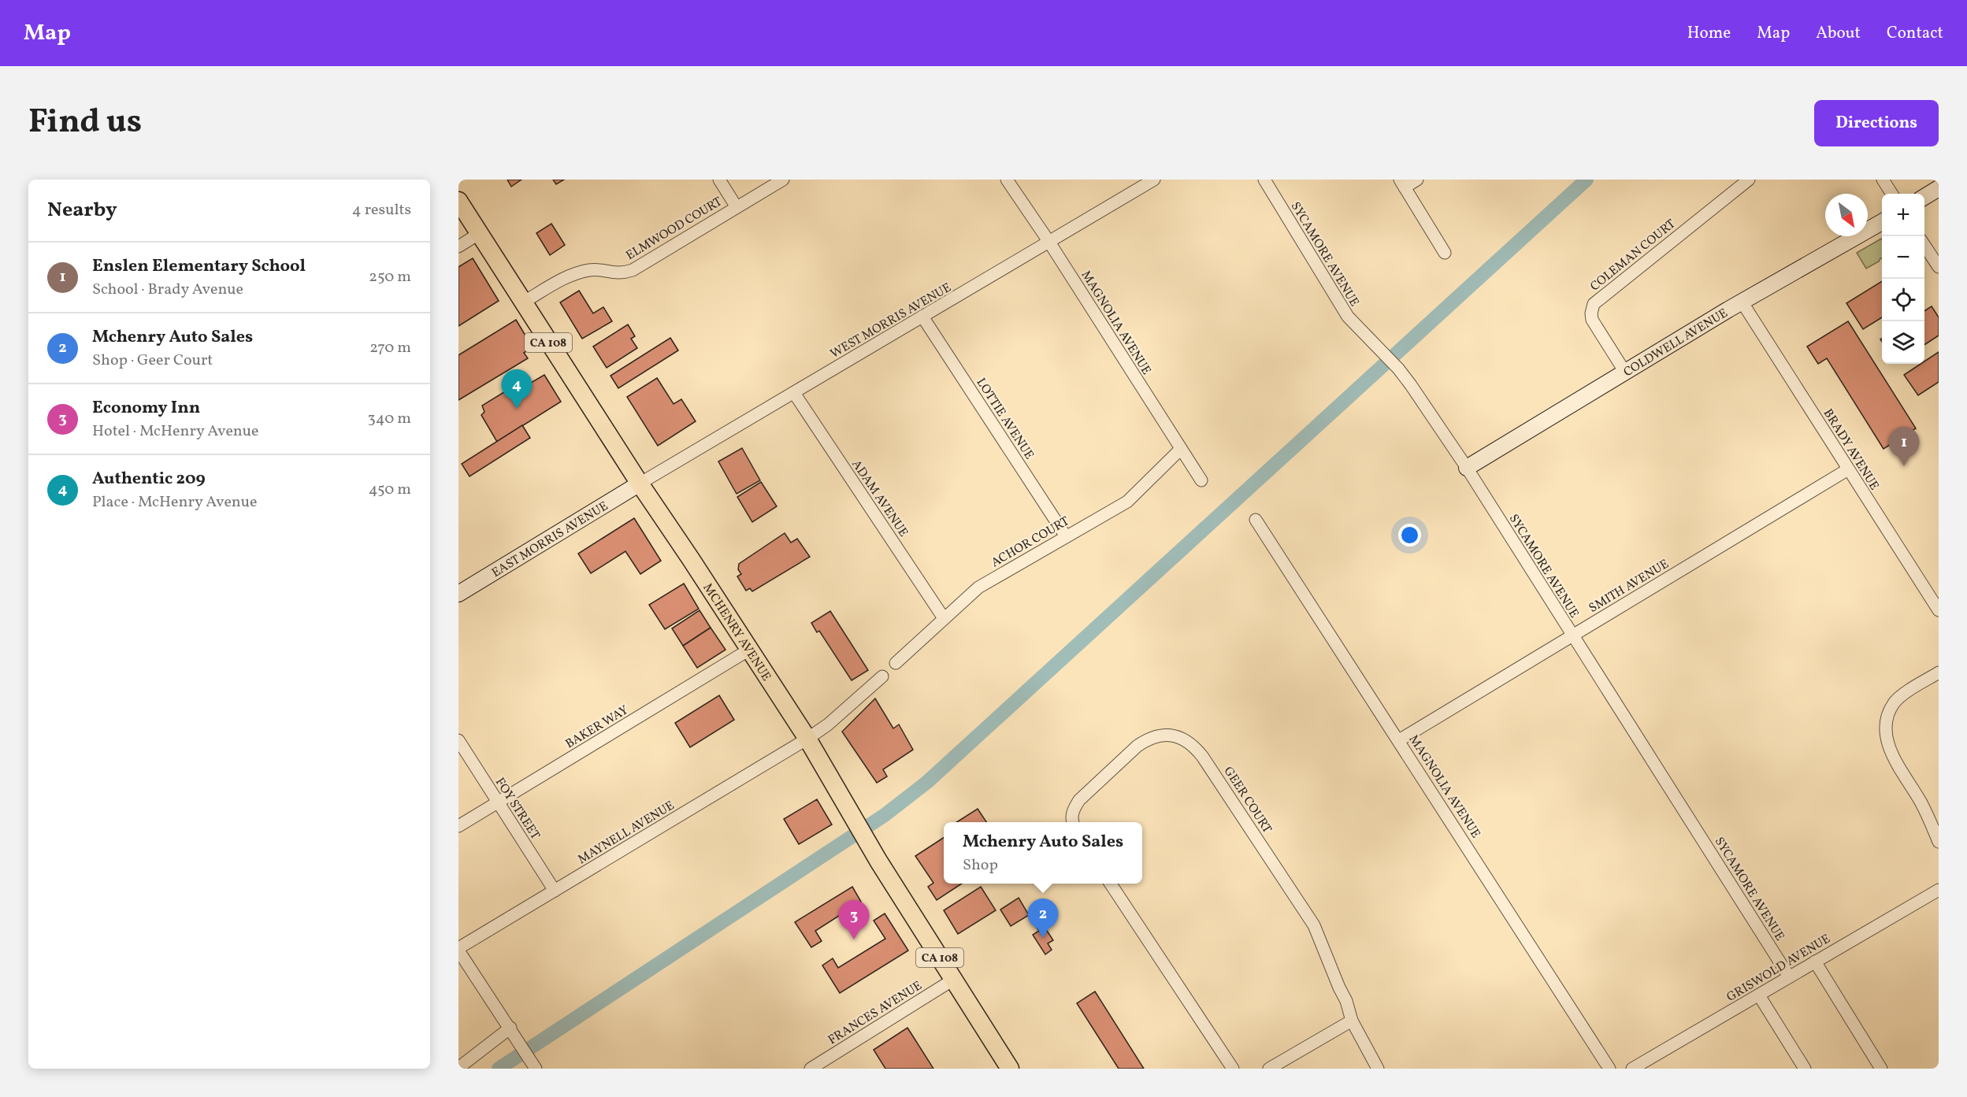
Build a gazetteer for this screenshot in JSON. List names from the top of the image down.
{
  "streets": {
    "main road": ["CA 108", "MCHENRY AVENUE"],
    "street": [
      "ELMWOOD COURT",
      "SYCAMORE AVENUE",
      "COLEMAN COURT",
      "WEST MORRIS AVENUE",
      "MAGNOLIA AVENUE",
      "COLDWELL AVENUE",
      "LOTTIE AVENUE",
      "BRADY AVENUE",
      "ADAM AVENUE",
      "EAST MORRIS AVENUE",
      "ACHOR COURT",
      "SMITH AVENUE",
      "BAKER WAY",
      "GEER COURT",
      "FOY STREET",
      "MAYNELL AVENUE",
      "GRISWOLD AVENUE",
      "FRANCES AVENUE"
    ]
  },
  "crossings": [
    ["ELMWOOD COURT", "MCHENRY AVENUE"],
    ["SYCAMORE AVENUE", "COLDWELL AVENUE"],
    ["SYCAMORE AVENUE", "SMITH AVENUE"],
    ["SYCAMORE AVENUE", "GRISWOLD AVENUE"],
    ["COLEMAN COURT", "COLDWELL AVENUE"],
    ["WEST MORRIS AVENUE", "MAGNOLIA AVENUE"],
    ["WEST MORRIS AVENUE", "LOTTIE AVENUE"],
    ["WEST MORRIS AVENUE", "ADAM AVENUE"],
    ["WEST MORRIS AVENUE", "EAST MORRIS AVENUE"],
    ["WEST MORRIS AVENUE", "MCHENRY AVENUE"],
    ["MAGNOLIA AVENUE", "ACHOR COURT"],
    ["MAGNOLIA AVENUE", "SMITH AVENUE"],
    ["COLDWELL AVENUE", "BRADY AVENUE"],
    ["LOTTIE AVENUE", "ACHOR COURT"],
    ["BRADY AVENUE", "SMITH AVENUE"],
    ["ADAM AVENUE", "ACHOR COURT"],
    ["EAST MORRIS AVENUE", "MCHENRY AVENUE"],
    ["MCHENRY AVENUE", "BAKER WAY"],
    ["MCHENRY AVENUE", "MAYNELL AVENUE"],
    ["MCHENRY AVENUE", "FRANCES AVENUE"],
    ["BAKER WAY", "FOY STREET"],
    ["FOY STREET", "MAYNELL AVENUE"]
  ],
  "north": "bottom right",
  "page": {
    "header": "Map",
    "nav": [
      "Home",
      "Map",
      "About",
      "Contact"
    ],
    "title": "Find us",
    "buttons": "Directions",
    "heading": ["Nearby", "4 results"],
    "map_buttons": ["+", "−"],
    "list": [
      {
        "mark": "1",
        "name": "Enslen Elementary School",
        "note": "School · Brady Avenue",
        "value": "250 m"
      },
      {
        "mark": "2",
        "name": "Mchenry Auto Sales",
        "note": "Shop · Geer Court",
        "value": "270 m"
      },
      {
        "mark": "3",
        "name": "Economy Inn",
        "note": "Hotel · McHenry Avenue",
        "value": "340 m"
      },
      {
        "mark": "4",
        "name": "Authentic 209",
        "note": "Place · McHenry Avenue",
        "value": "450 m"
      }
    ],
    "pins": [
      "4",
      "1",
      "2",
      "3"
    ],
    "popup": ["Mchenry Auto Sales", "Shop"]
  }
}
